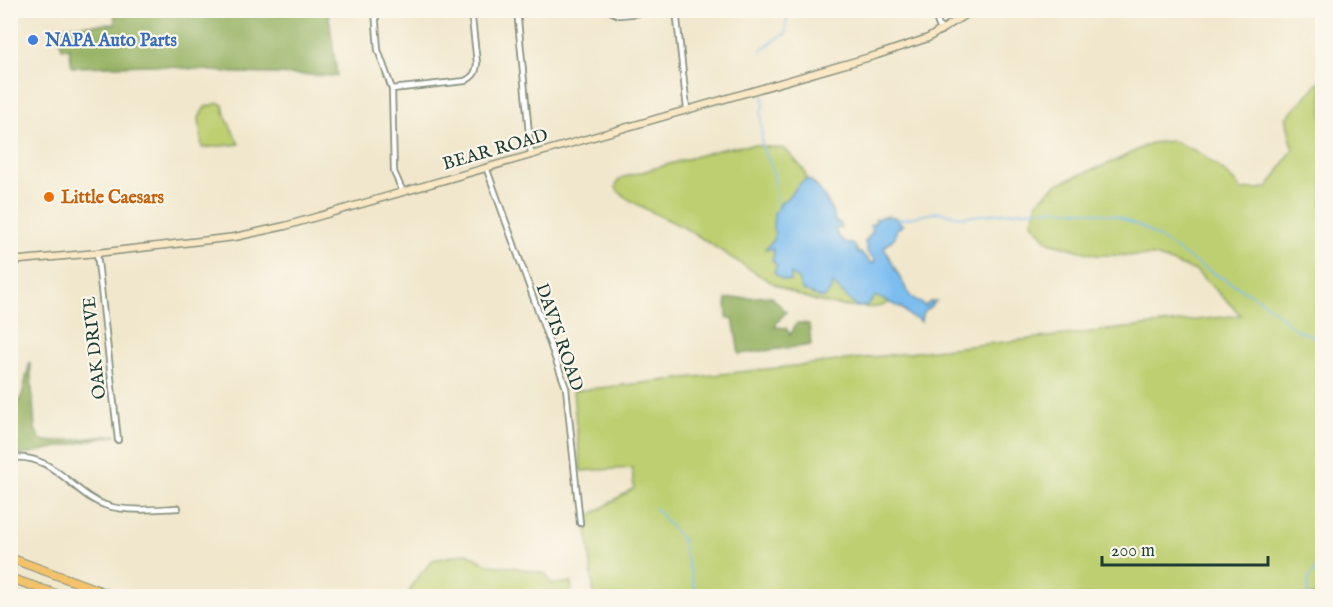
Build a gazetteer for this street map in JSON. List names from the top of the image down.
{
  "streets": {
    "main road": ["BEAR ROAD"],
    "street": ["DAVIS ROAD", "OAK DRIVE"]
  },
  "crossings": [
    ["BEAR ROAD", "DAVIS ROAD"],
    ["BEAR ROAD", "OAK DRIVE"]
  ],
  "places": ["NAPA Auto Parts", "Little Caesars"],
  "scale_bar": "200 m"
}
